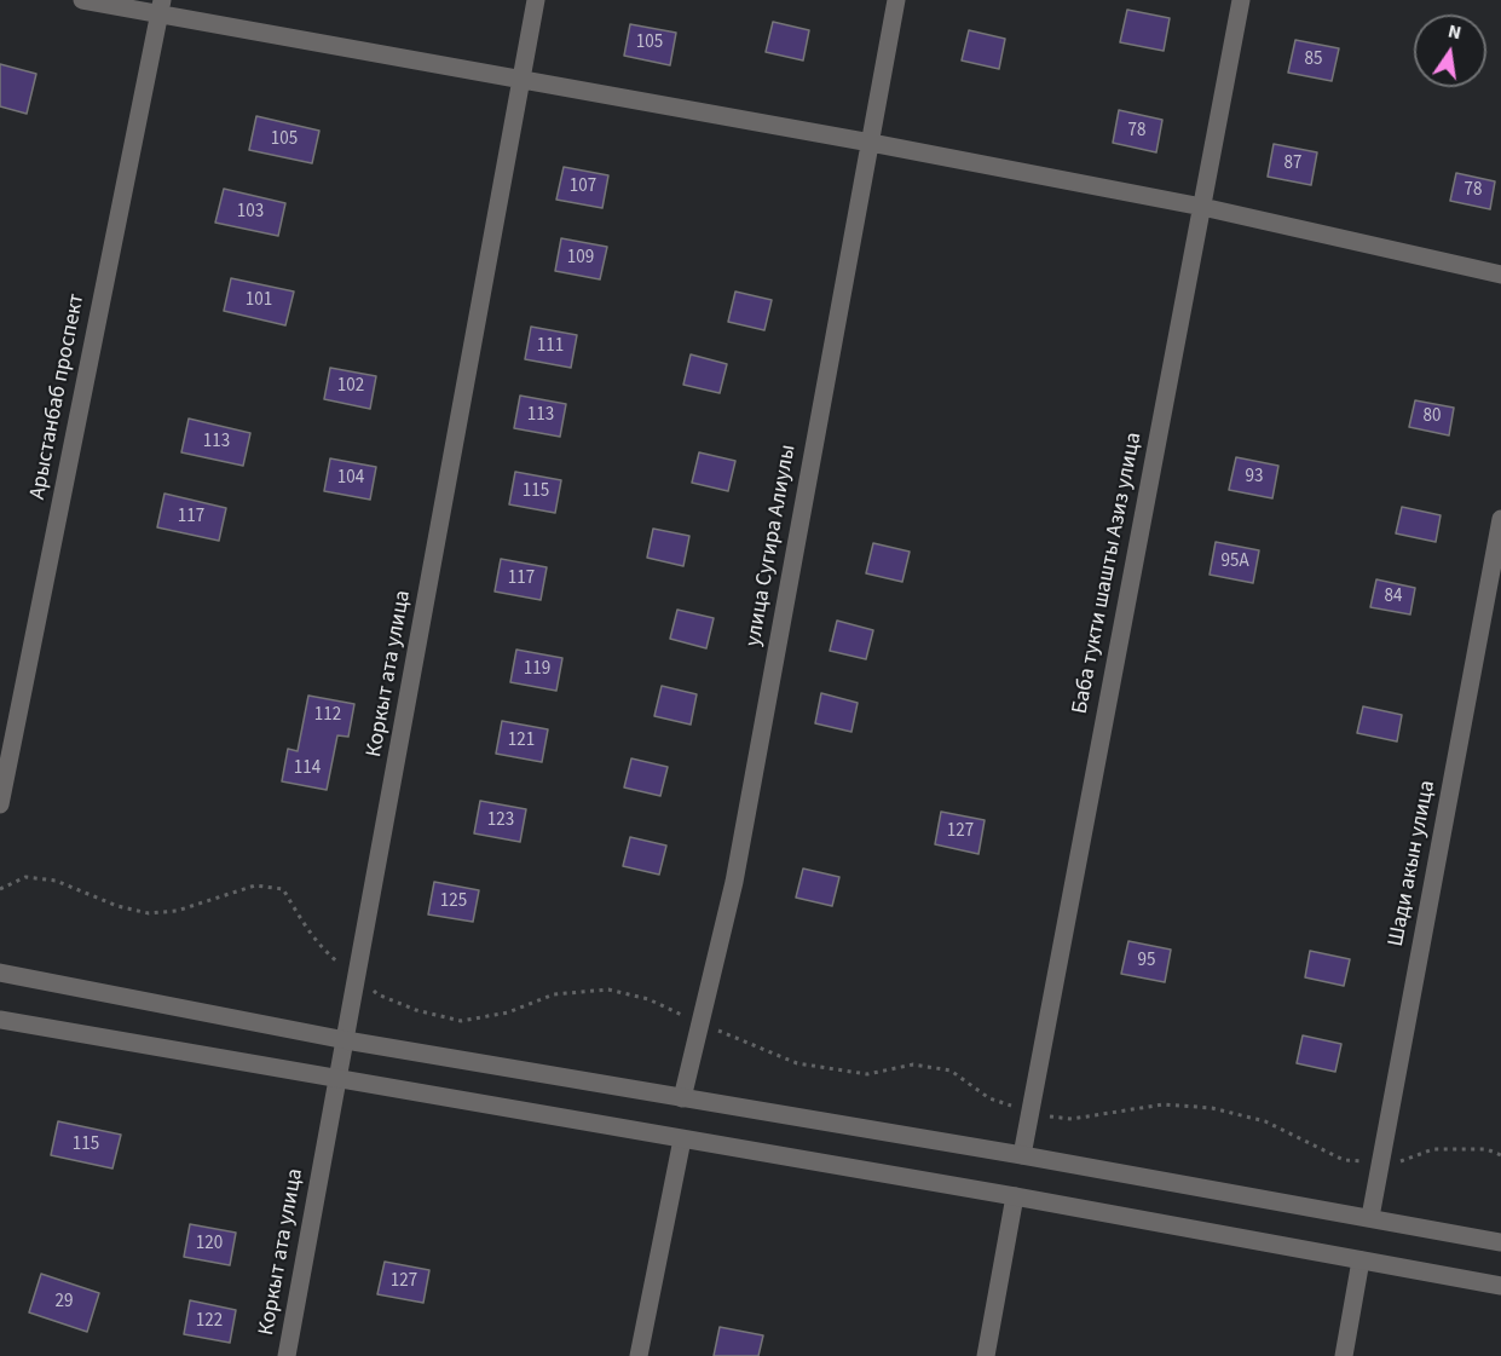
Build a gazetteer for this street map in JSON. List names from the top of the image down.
{
  "streets": {
    "street": [
      "Арыстанбаб проспект",
      "улица Сугира Алиулы",
      "Баба тукти шашты Азиз улица",
      "Коркыт ата улица",
      "Шади акын улица"
    ]
  },
  "house_numbers": [
    "105",
    "85",
    "78",
    "105",
    "87",
    "107",
    "78",
    "103",
    "109",
    "101",
    "111",
    "102",
    "113",
    "80",
    "113",
    "93",
    "104",
    "115",
    "117",
    "95А",
    "117",
    "84",
    "119",
    "112",
    "121",
    "114",
    "123",
    "127",
    "125",
    "95",
    "115",
    "120",
    "127",
    "29",
    "122"
  ],
  "north": "top"
}
